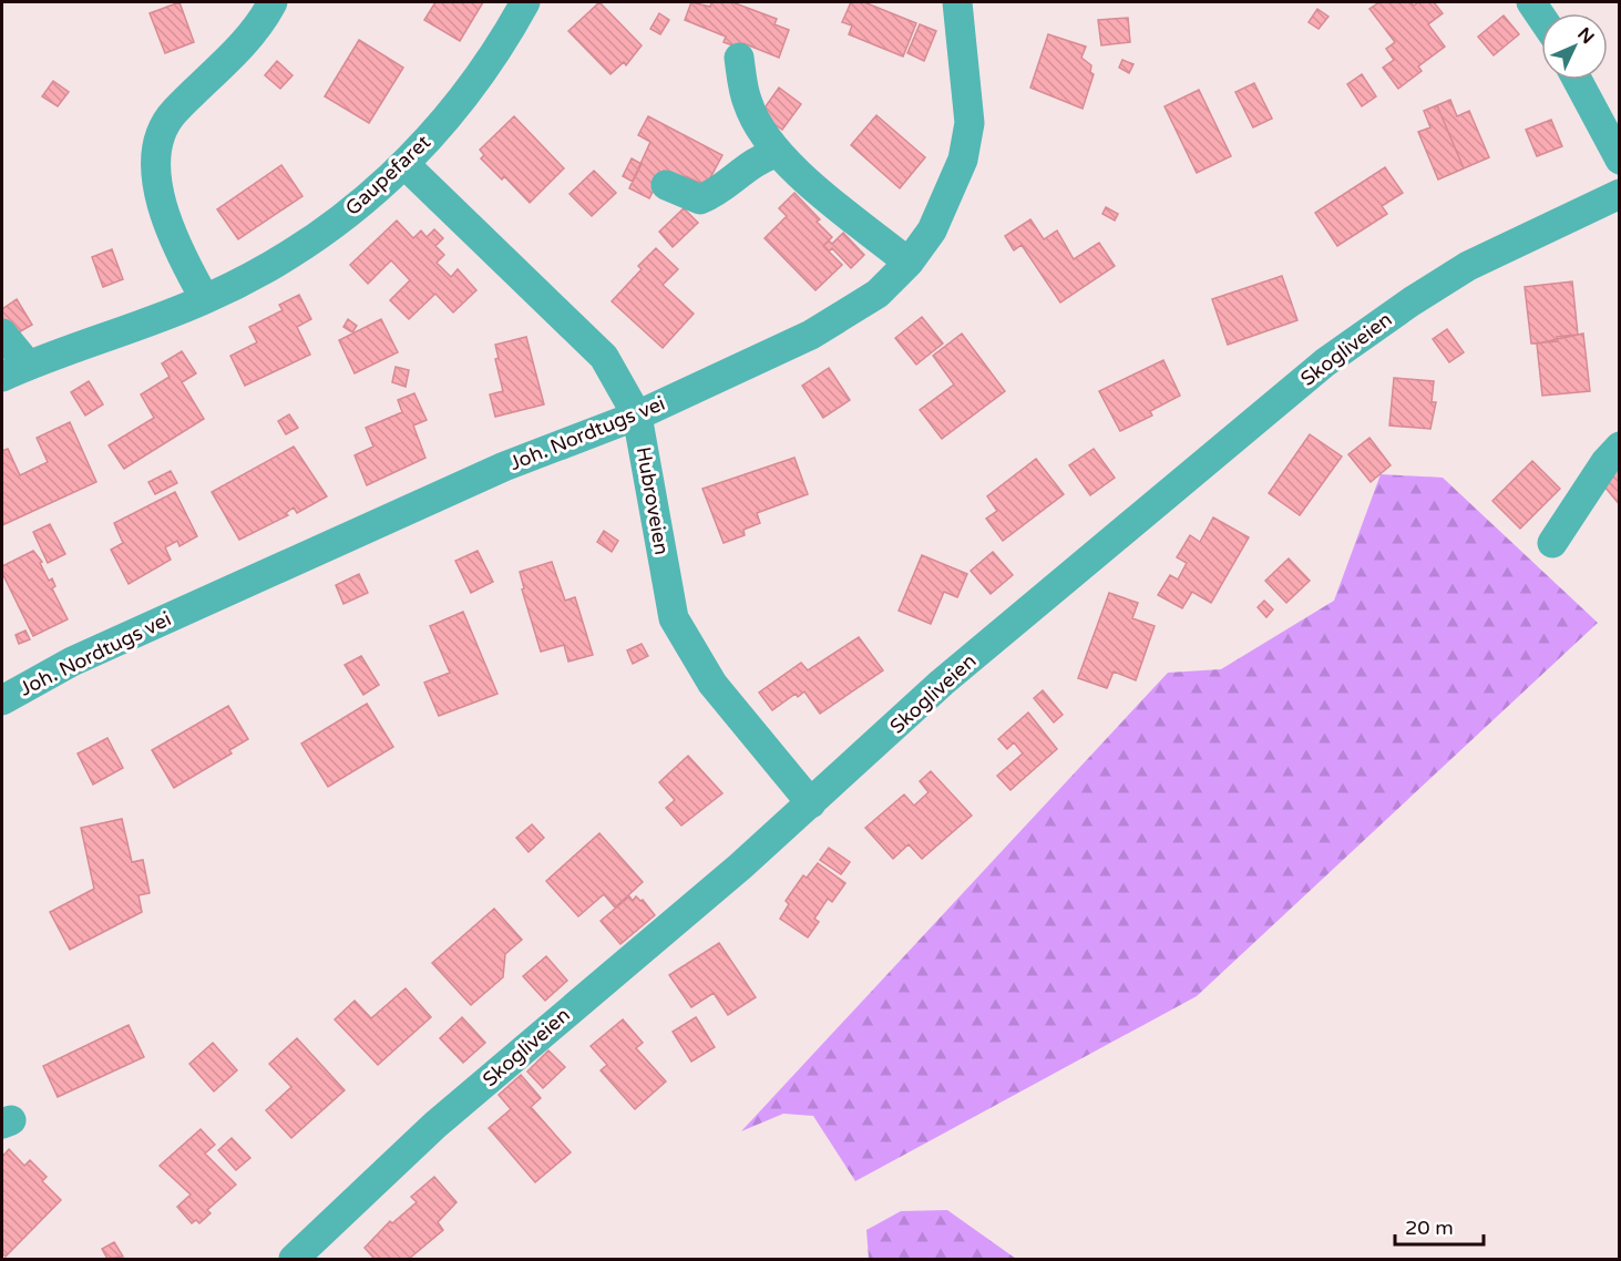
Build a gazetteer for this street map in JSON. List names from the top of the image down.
{
  "streets": {
    "street": [
      "Gaupefaret",
      "Skogliveien",
      "Joh. Nordtugs vei",
      "Hubroveien"
    ]
  },
  "crossings": [
    ["Gaupefaret", "Hubroveien"],
    ["Skogliveien", "Hubroveien"],
    ["Joh. Nordtugs vei", "Hubroveien"]
  ],
  "scale_bar": "20 m",
  "north": "top right"
}
